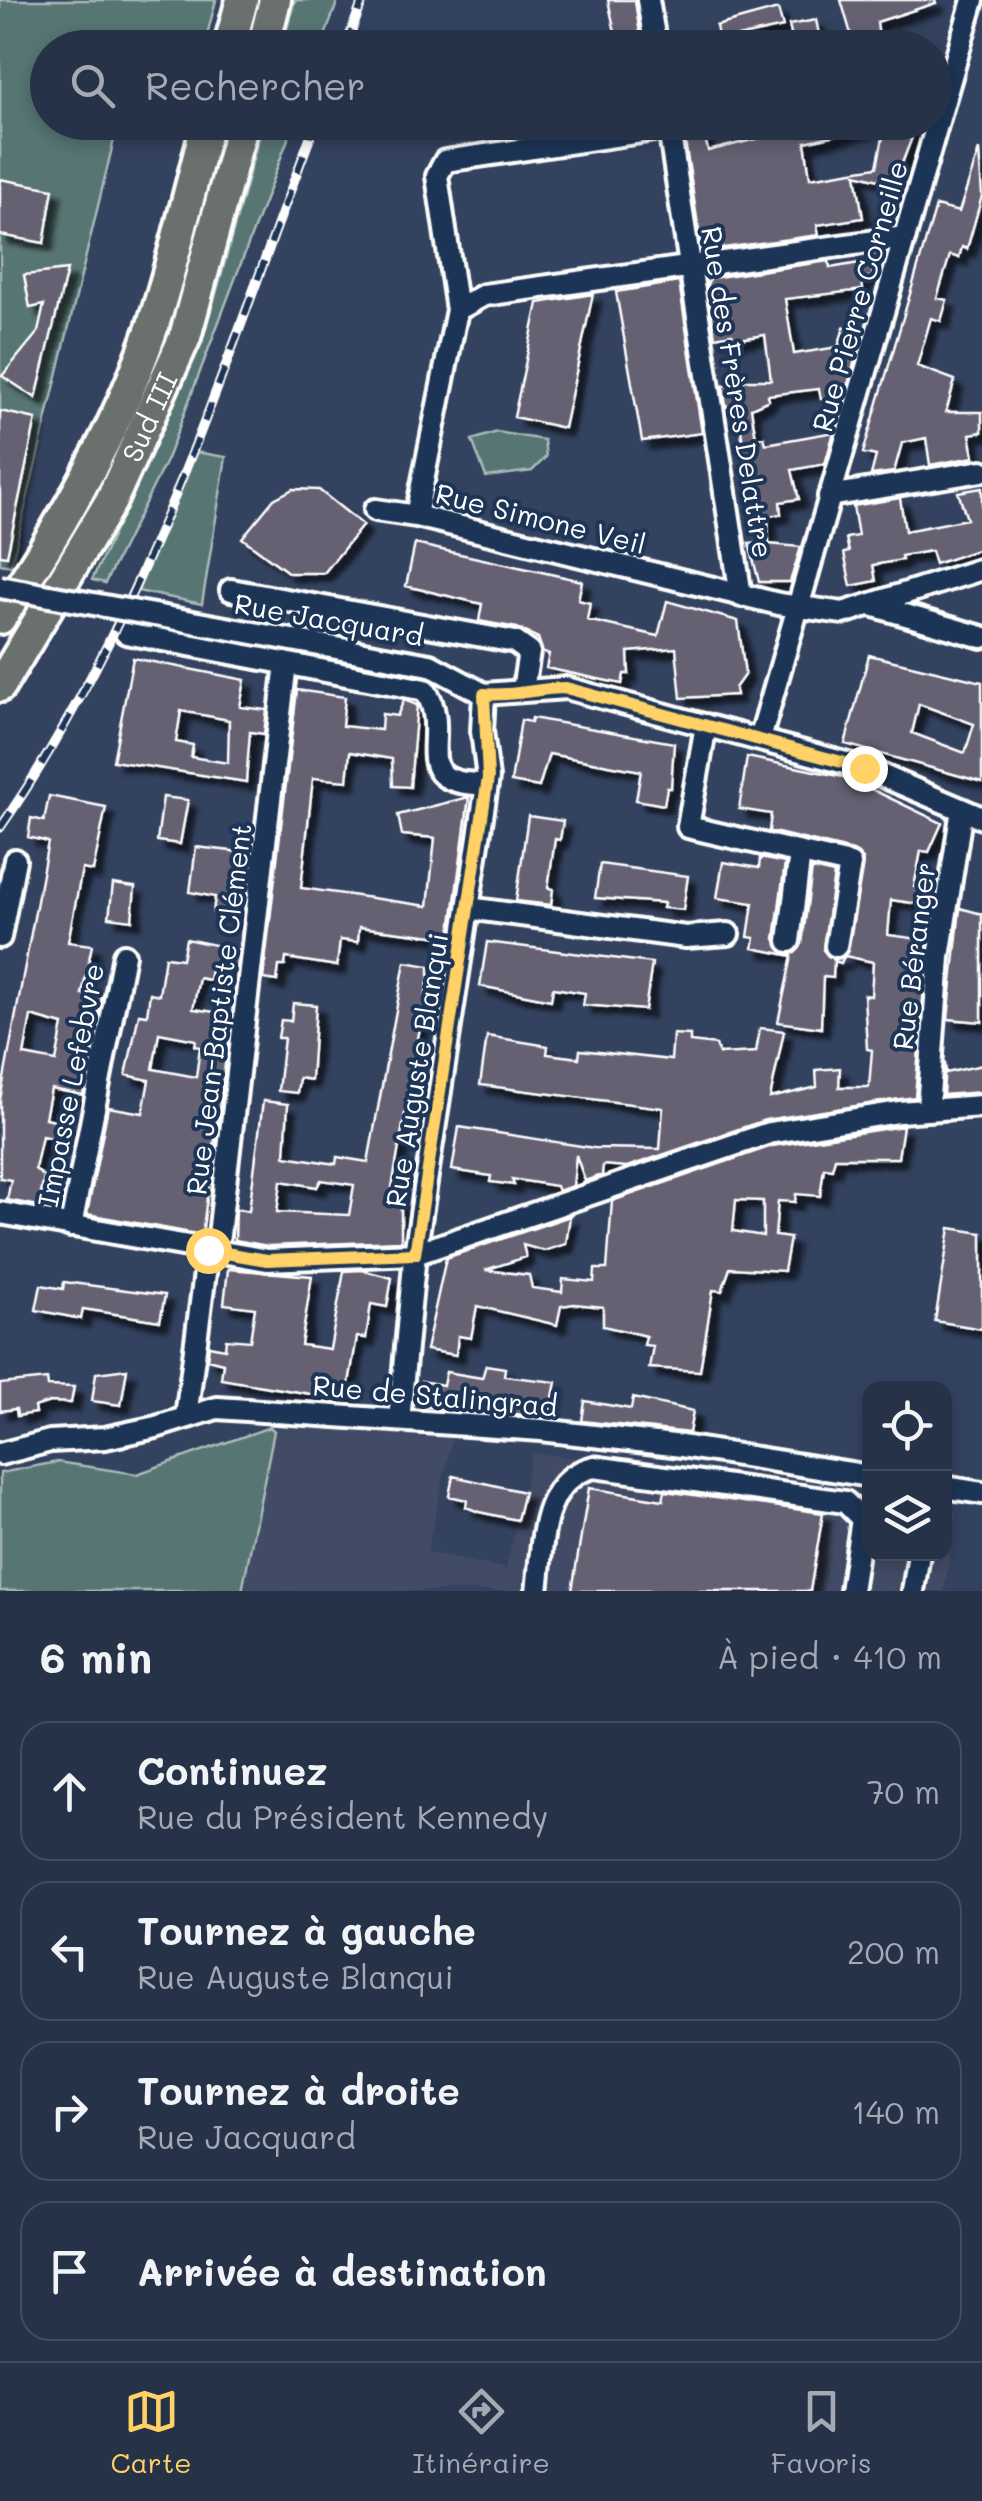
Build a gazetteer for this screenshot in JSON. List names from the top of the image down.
{
  "streets": {
    "highway": ["Sud III"],
    "street": [
      "Rue Pierre Corneille",
      "Rue des Frères Delattre",
      "Rue Simone Veil",
      "Rue Jacquard",
      "Rue Béranger",
      "Rue Jean-Baptiste Clément",
      "Rue Auguste Blanqui",
      "Impasse Lefebvre",
      "Rue de Stalingrad"
    ]
  },
  "crossings": [
    ["Rue Pierre Corneille", "Rue des Frères Delattre"],
    ["Rue des Frères Delattre", "Rue Simone Veil"],
    ["Rue Jacquard", "Rue Auguste Blanqui"],
    ["Rue Jean-Baptiste Clément", "Rue de Stalingrad"],
    ["Rue Auguste Blanqui", "Rue de Stalingrad"]
  ],
  "page": {
    "search": "Rechercher",
    "heading": ["6 min", "À pied · 410 m"],
    "list": [
      ["Continuez", "Rue du Président Kennedy", "70 m"],
      ["Tournez à gauche", "Rue Auguste Blanqui", "200 m"],
      ["Tournez à droite", "Rue Jacquard", "140 m"],
      "Arrivée à destination"
    ],
    "nav": ["Carte", "Itinéraire", "Favoris"]
  }
}
